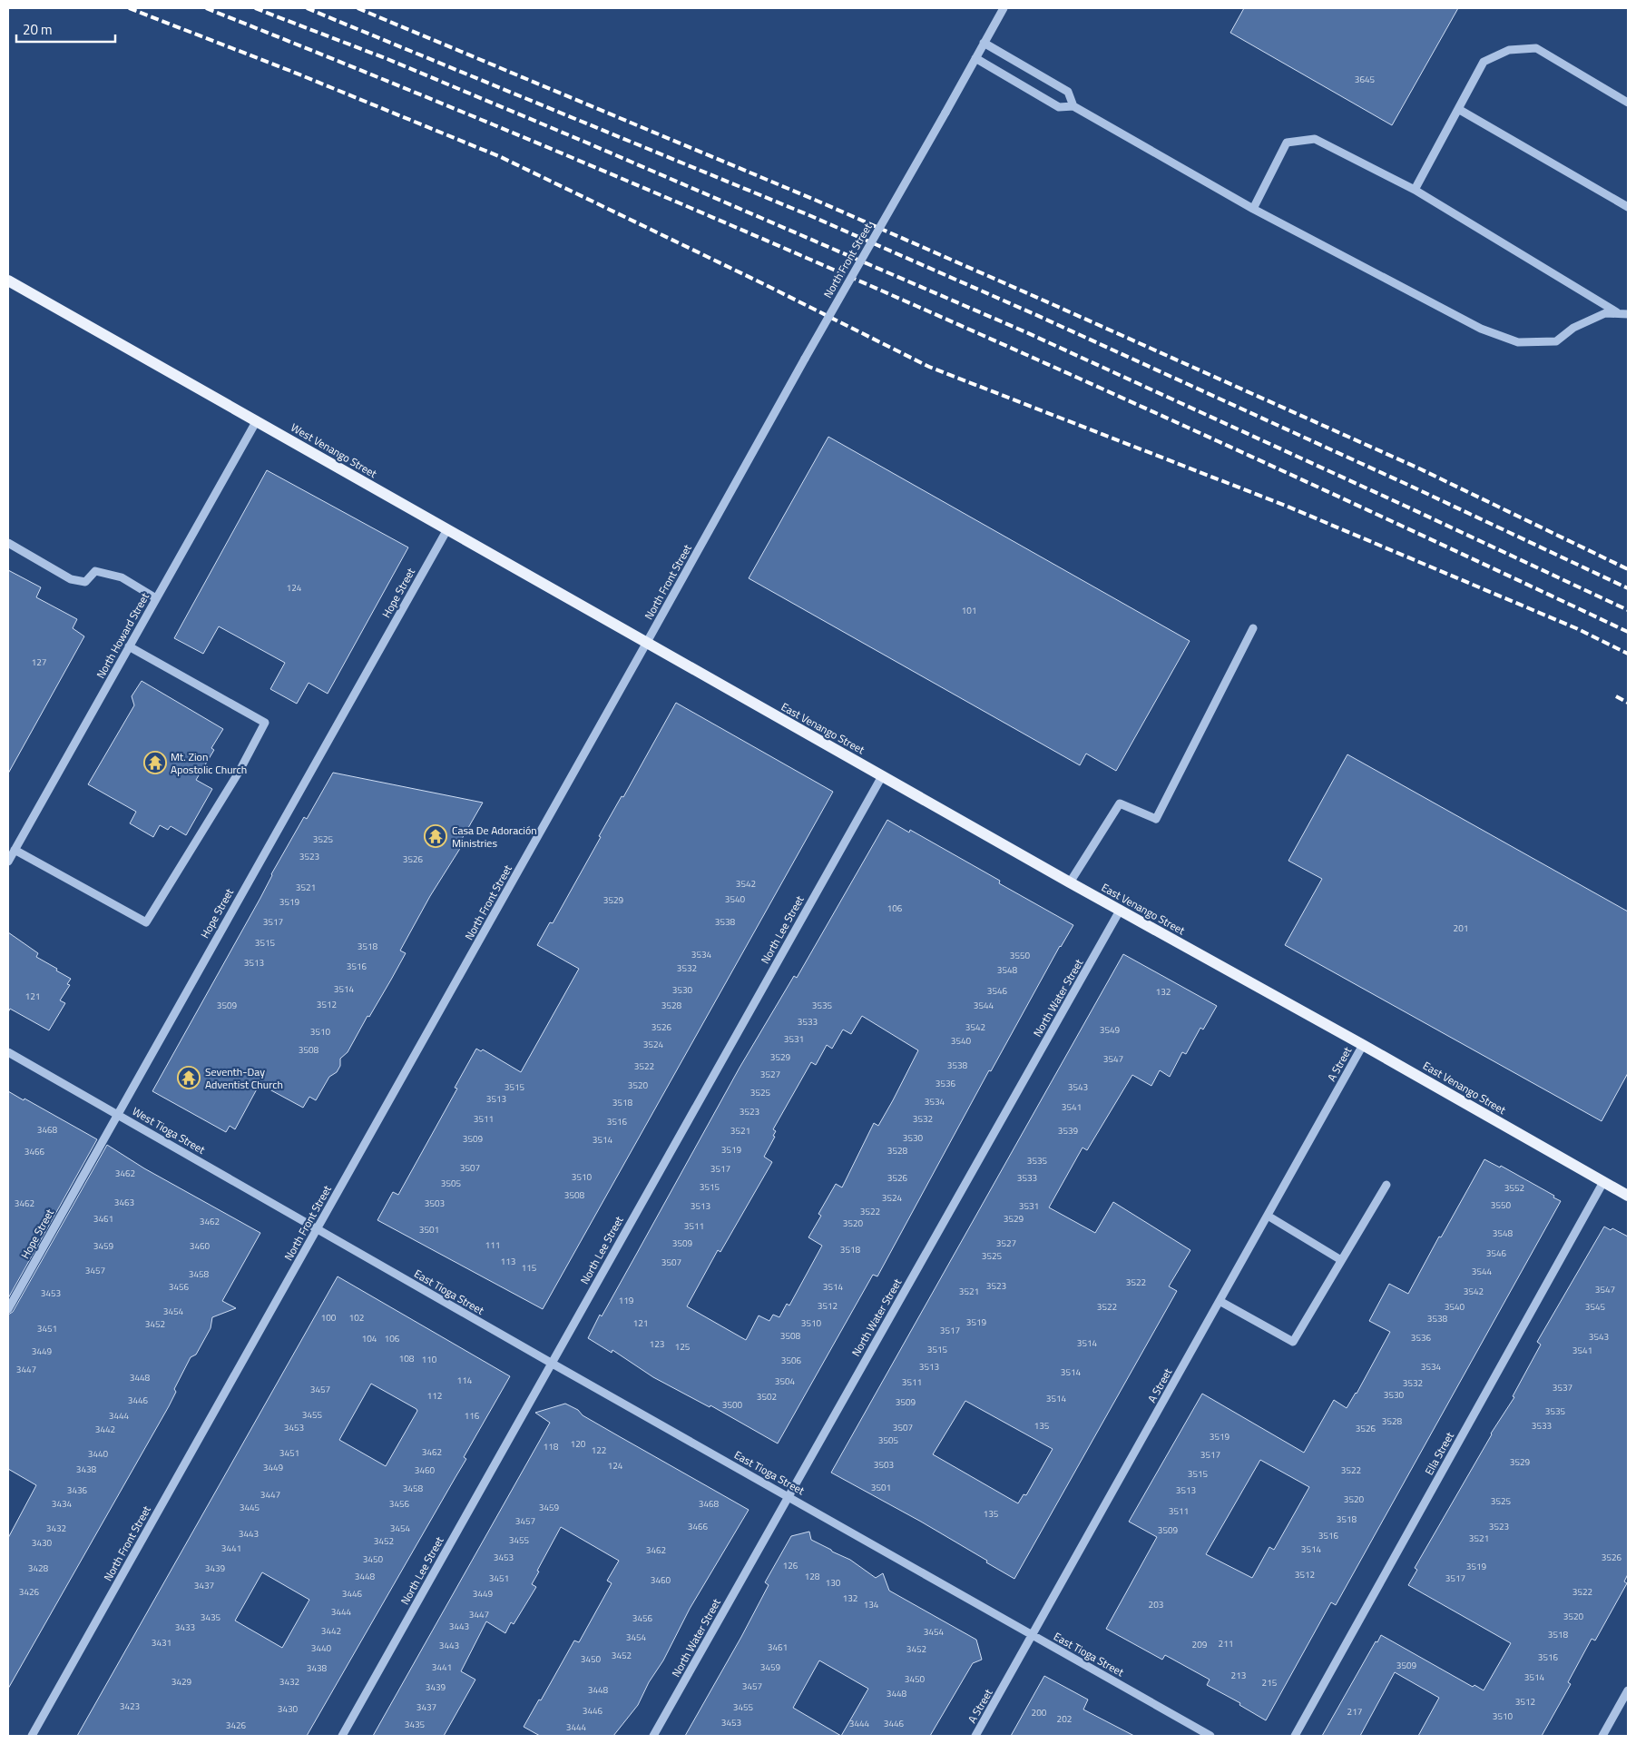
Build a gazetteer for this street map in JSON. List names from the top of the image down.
{
  "streets": {
    "main road": ["West Venango Street", "East Venango Street"],
    "street": [
      "North Front Street",
      "Hope Street",
      "North Howard Street",
      "North Lee Street",
      "North Water Street",
      "A Street",
      "West Tioga Street",
      "East Tioga Street",
      "Ella Street"
    ]
  },
  "crossings": [
    ["North Front Street", "West Venango Street"],
    ["North Front Street", "East Venango Street"],
    ["North Front Street", "West Tioga Street"],
    ["North Front Street", "East Tioga Street"],
    ["West Venango Street", "Hope Street"],
    ["West Venango Street", "North Howard Street"],
    ["West Venango Street", "East Venango Street"],
    ["Hope Street", "West Tioga Street"],
    ["East Venango Street", "North Lee Street"],
    ["East Venango Street", "North Water Street"],
    ["East Venango Street", "A Street"],
    ["East Venango Street", "Ella Street"],
    ["North Lee Street", "East Tioga Street"],
    ["North Water Street", "East Tioga Street"],
    ["A Street", "East Tioga Street"],
    ["West Tioga Street", "East Tioga Street"]
  ],
  "places": {
    "temple": ["Mt. Zion Apostolic Church", "Casa De Adoración Ministries", "Seventh-Day Adventist Church"]
  },
  "house_numbers": [
    "3645",
    "124",
    "101",
    "127",
    "3525",
    "3523",
    "3526",
    "3542",
    "3521",
    "3540",
    "3529",
    "3519",
    "106",
    "3517",
    "3538",
    "201",
    "3515",
    "3518",
    "3534",
    "3550",
    "3513",
    "3516",
    "3532",
    "3548",
    "3514",
    "3530",
    "3546",
    "132",
    "121",
    "3512",
    "3509",
    "3528",
    "3535",
    "3544",
    "3533",
    "3526",
    "3542",
    "3549",
    "3510",
    "3531",
    "3540",
    "3524",
    "3508",
    "3529",
    "3547",
    "3538",
    "3522",
    "3527",
    "3536",
    "3520",
    "3515",
    "3543",
    "3525",
    "3513",
    "3534",
    "3518",
    "3541",
    "3523",
    "3511",
    "3532",
    "3516",
    "3468",
    "3521",
    "3539",
    "3530",
    "3509",
    "3514",
    "3519",
    "3528",
    "3466",
    "3535",
    "3507",
    "3517",
    "3462",
    "3510",
    "3526",
    "3533",
    "3505",
    "3515",
    "3552",
    "3508",
    "3524",
    "3463",
    "3462",
    "3503",
    "3550",
    "3513",
    "3531",
    "3522",
    "3461",
    "3529",
    "3462",
    "3520",
    "3511",
    "3501",
    "3548",
    "3509",
    "3527",
    "111",
    "3459",
    "3460",
    "3518",
    "3546",
    "3525",
    "113",
    "3507",
    "115",
    "3457",
    "3544",
    "3458",
    "3522",
    "3523",
    "3456",
    "3514",
    "3547",
    "3521",
    "3542",
    "3453",
    "119",
    "3512",
    "3522",
    "3540",
    "3545",
    "3454",
    "100",
    "102",
    "3538",
    "3519",
    "121",
    "3510",
    "3452",
    "3451",
    "3517",
    "3508",
    "3543",
    "3536",
    "104",
    "106",
    "3514",
    "123",
    "125",
    "3515",
    "3541",
    "3449",
    "108",
    "110",
    "3506",
    "3513",
    "3534",
    "3447",
    "3514",
    "3448",
    "114",
    "3504",
    "3511",
    "3532",
    "3537",
    "3457",
    "3530",
    "112",
    "3502",
    "3514",
    "3446",
    "3509",
    "3500",
    "3535",
    "3455",
    "3444",
    "116",
    "3528",
    "135",
    "3533",
    "3453",
    "3507",
    "3526",
    "3442",
    "3519",
    "3505",
    "120",
    "118",
    "122",
    "3462",
    "3451",
    "3440",
    "3517",
    "3529",
    "3503",
    "124",
    "3449",
    "3438",
    "3460",
    "3522",
    "3515",
    "3501",
    "3458",
    "3436",
    "3513",
    "3447",
    "3520",
    "3525",
    "3434",
    "3456",
    "3468",
    "3445",
    "3459",
    "3511",
    "135",
    "3518",
    "3457",
    "3466",
    "3523",
    "3432",
    "3454",
    "3509",
    "3443",
    "3516",
    "3521",
    "3455",
    "3452",
    "3430",
    "3441",
    "3514",
    "3462",
    "3453",
    "3526",
    "3450",
    "126",
    "3519",
    "3428",
    "3439",
    "3512",
    "3448",
    "128",
    "3451",
    "3517",
    "3460",
    "130",
    "3437",
    "3426",
    "3522",
    "3446",
    "3449",
    "132",
    "134",
    "203",
    "3444",
    "3447",
    "3520",
    "3435",
    "3456",
    "3443",
    "3433",
    "3442",
    "3454",
    "3518",
    "3454",
    "3431",
    "211",
    "209",
    "3443",
    "3461",
    "3440",
    "3452",
    "3452",
    "3516",
    "3450",
    "3509",
    "3441",
    "3459",
    "3438",
    "213",
    "3514",
    "3450",
    "3429",
    "3432",
    "215",
    "3457",
    "3439",
    "3448",
    "3448",
    "3512",
    "3423",
    "3437",
    "3455",
    "3430",
    "3446",
    "217",
    "200",
    "3510",
    "202",
    "3453",
    "3444",
    "3446",
    "3435",
    "3426",
    "3444"
  ],
  "scale_bar": "20 m"
}
